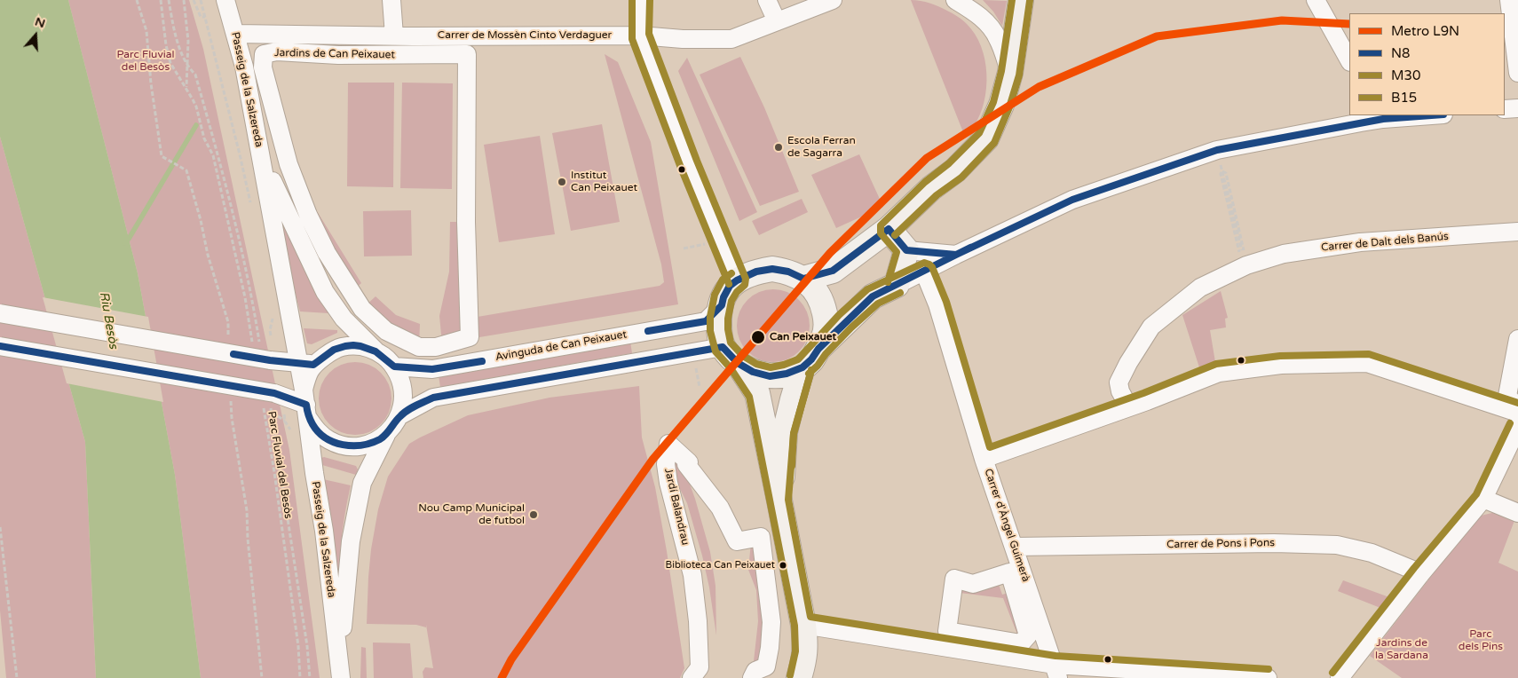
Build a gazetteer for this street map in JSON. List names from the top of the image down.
{
  "streets": {
    "street": [
      "Carrer de Mossèn Cinto Verdaguer",
      "Jardins de Can Peixauet",
      "Passeig de la Salzereda",
      "Carrer de Dalt dels Banús",
      "Avinguda de Can Peixauet",
      "Jardí Balandrau",
      "Carrer d'Àngel Guimerà",
      "Carrer de Pons i Pons"
    ],
    "path": ["Parc Fluvial del Besòs"]
  },
  "crossings": [
    ["Carrer de Mossèn Cinto Verdaguer", "Passeig de la Salzereda"],
    ["Passeig de la Salzereda", "Avinguda de Can Peixauet"],
    ["Carrer d'Àngel Guimerà", "Carrer de Pons i Pons"]
  ],
  "water": ["Riu Besòs"],
  "parks": ["Parc Fluvial del Besòs", "Parc dels Pins", "Jardins de la Sardana"],
  "places": [
    "Escola Ferran de Sagarra",
    "Institut Can Peixauet",
    "Can Peixauet",
    "Nou Camp Municipal de futbol",
    "Biblioteca Can Peixauet"
  ],
  "lines": [
    "transit line M30",
    "transit line B15",
    "metro line L9N",
    "transit line N8"
  ],
  "legend": [
    "Metro L9N",
    "N8",
    "M30",
    "B15"
  ],
  "north": "top"
}
